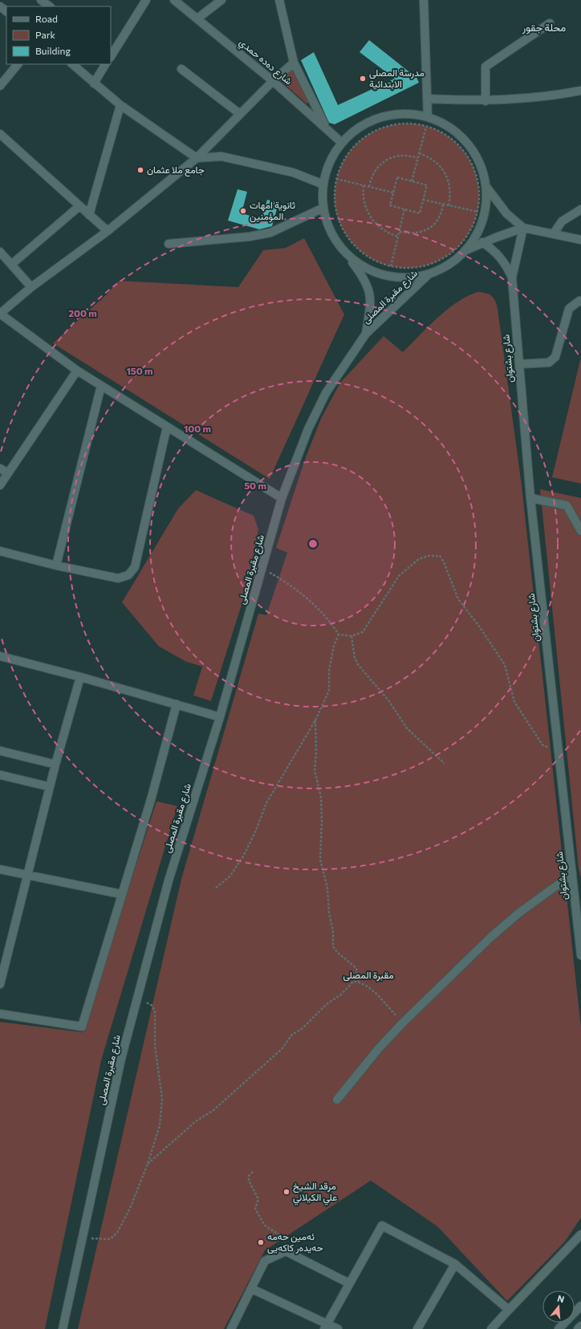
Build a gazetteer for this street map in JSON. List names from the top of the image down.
{
  "streets": {
    "street": ["شارع دەدە حمدي", "شارع مقبرة المصلى", "شارع بشتوان"]
  },
  "districts": ["محلة جقور"],
  "parks": ["مقبرة المصلى"],
  "places": [
    "مدرسة المصلى الابتدائية",
    "جامع ملا عثمان",
    "ثانوية امهات المؤمنين",
    "مرقد الشيخ علي الكيلاني",
    "ئەمین حەمە حەیدەر کاکەیی"
  ],
  "legend": ["Road", "Park", "Building"],
  "north": "top",
  "rings": [
    "200 m",
    "150 m",
    "100 m",
    "50 m"
  ]
}
